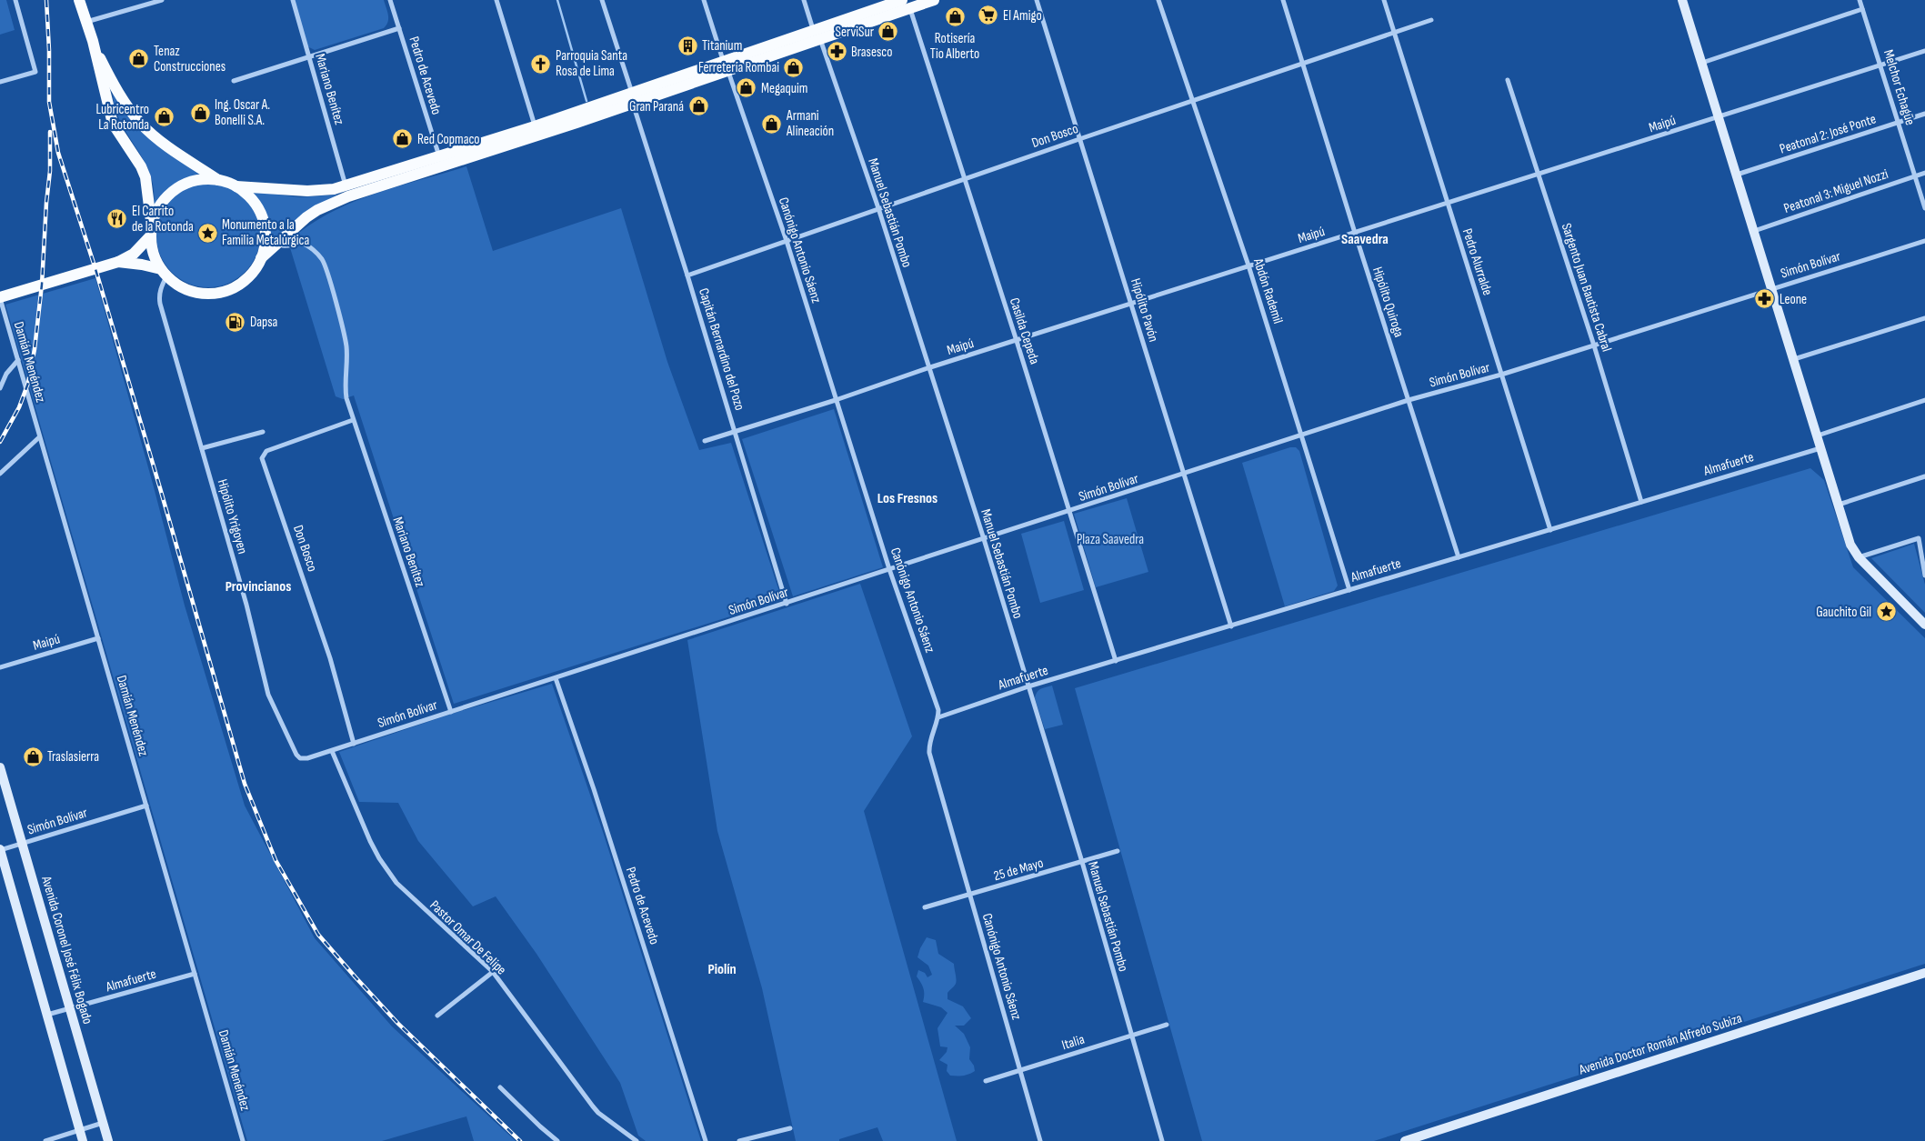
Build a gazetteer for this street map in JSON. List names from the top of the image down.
{
  "streets": {
    "main road": ["Avenida Coronel José Félix Bogado", "Avenida Doctor Román Alfredo Subiza"],
    "street": [
      "Pedro de Acevedo",
      "Melchor Echagüe",
      "Mariano Benítez",
      "Maipú",
      "Peatonal 2: José Ponte",
      "Don Bosco",
      "Peatonal 3: Miguel Nozzi",
      "Manuel Sebastián Pombo",
      "Canónigo Antonio Sáenz",
      "Pedro Alurralde",
      "Simón Bolívar",
      "Sargento Juan Bautista Cabral",
      "Abdón Rademil",
      "Hipólito Quiroga",
      "Hipólito Pavón",
      "Casilda Cepeda",
      "Capitán Bernardino del Pozo",
      "Damián Menéndez",
      "Almafuerte",
      "Hipólito Yrigoyen",
      "25 de Mayo",
      "Pastor Omar De Felipe",
      "Italia"
    ]
  },
  "crossings": [
    ["Pedro de Acevedo", "Simón Bolívar"],
    ["Melchor Echagüe", "Maipú"],
    ["Melchor Echagüe", "Peatonal 2: José Ponte"],
    ["Melchor Echagüe", "Peatonal 3: Miguel Nozzi"],
    ["Mariano Benítez", "Don Bosco"],
    ["Mariano Benítez", "Simón Bolívar"],
    ["Maipú", "Manuel Sebastián Pombo"],
    ["Maipú", "Canónigo Antonio Sáenz"],
    ["Maipú", "Pedro Alurralde"],
    ["Maipú", "Sargento Juan Bautista Cabral"],
    ["Maipú", "Abdón Rademil"],
    ["Maipú", "Hipólito Quiroga"],
    ["Maipú", "Hipólito Pavón"],
    ["Maipú", "Casilda Cepeda"],
    ["Maipú", "Capitán Bernardino del Pozo"],
    ["Maipú", "Damián Menéndez"],
    ["Don Bosco", "Manuel Sebastián Pombo"],
    ["Don Bosco", "Canónigo Antonio Sáenz"],
    ["Don Bosco", "Pedro Alurralde"],
    ["Don Bosco", "Simón Bolívar"],
    ["Don Bosco", "Abdón Rademil"],
    ["Don Bosco", "Hipólito Quiroga"],
    ["Don Bosco", "Hipólito Pavón"],
    ["Don Bosco", "Casilda Cepeda"],
    ["Don Bosco", "Capitán Bernardino del Pozo"],
    ["Manuel Sebastián Pombo", "Simón Bolívar"],
    ["Manuel Sebastián Pombo", "Almafuerte"],
    ["Manuel Sebastián Pombo", "25 de Mayo"],
    ["Manuel Sebastián Pombo", "Italia"],
    ["Canónigo Antonio Sáenz", "Simón Bolívar"],
    ["Canónigo Antonio Sáenz", "Almafuerte"],
    ["Canónigo Antonio Sáenz", "25 de Mayo"],
    ["Canónigo Antonio Sáenz", "Italia"],
    ["Pedro Alurralde", "Simón Bolívar"],
    ["Pedro Alurralde", "Almafuerte"],
    ["Simón Bolívar", "Sargento Juan Bautista Cabral"],
    ["Simón Bolívar", "Abdón Rademil"],
    ["Simón Bolívar", "Hipólito Quiroga"],
    ["Simón Bolívar", "Hipólito Pavón"],
    ["Simón Bolívar", "Casilda Cepeda"],
    ["Simón Bolívar", "Capitán Bernardino del Pozo"],
    ["Simón Bolívar", "Damián Menéndez"],
    ["Simón Bolívar", "Hipólito Yrigoyen"],
    ["Simón Bolívar", "Pastor Omar De Felipe"],
    ["Simón Bolívar", "Avenida Coronel José Félix Bogado"],
    ["Sargento Juan Bautista Cabral", "Almafuerte"],
    ["Abdón Rademil", "Almafuerte"],
    ["Hipólito Quiroga", "Almafuerte"],
    ["Hipólito Pavón", "Almafuerte"],
    ["Casilda Cepeda", "Almafuerte"],
    ["Damián Menéndez", "Almafuerte"],
    ["Almafuerte", "Avenida Coronel José Félix Bogado"]
  ],
  "districts": [
    "Saavedra",
    "Los Fresnos",
    "Provincianos",
    "Piolín"
  ],
  "parks": ["Plaza Saavedra"],
  "places": {
    "supermarket": ["El Amigo"],
    "shop": [
      "Rotisería Tio Alberto",
      "ServiSur",
      "Tenaz Construcciones",
      "Ferretería Rombai",
      "Megaquim",
      "Gran Paraná",
      "Ing. Oscar A. Bonelli S.A.",
      "Lubricentro La Rotonda",
      "Armani Alineación",
      "Red Copmaco",
      "Traslasierra"
    ],
    "building": ["Titanium"],
    "pharmacy": ["Brasesco", "Leone"],
    "church": ["Parroquia Santa Rosa de Lima"],
    "restaurant": ["El Carrito de la Rotonda"],
    "place": ["Monumento a la Familia Metalúrgica", "Gauchito Gil"],
    "fuel station": ["Dapsa"]
  }
}
